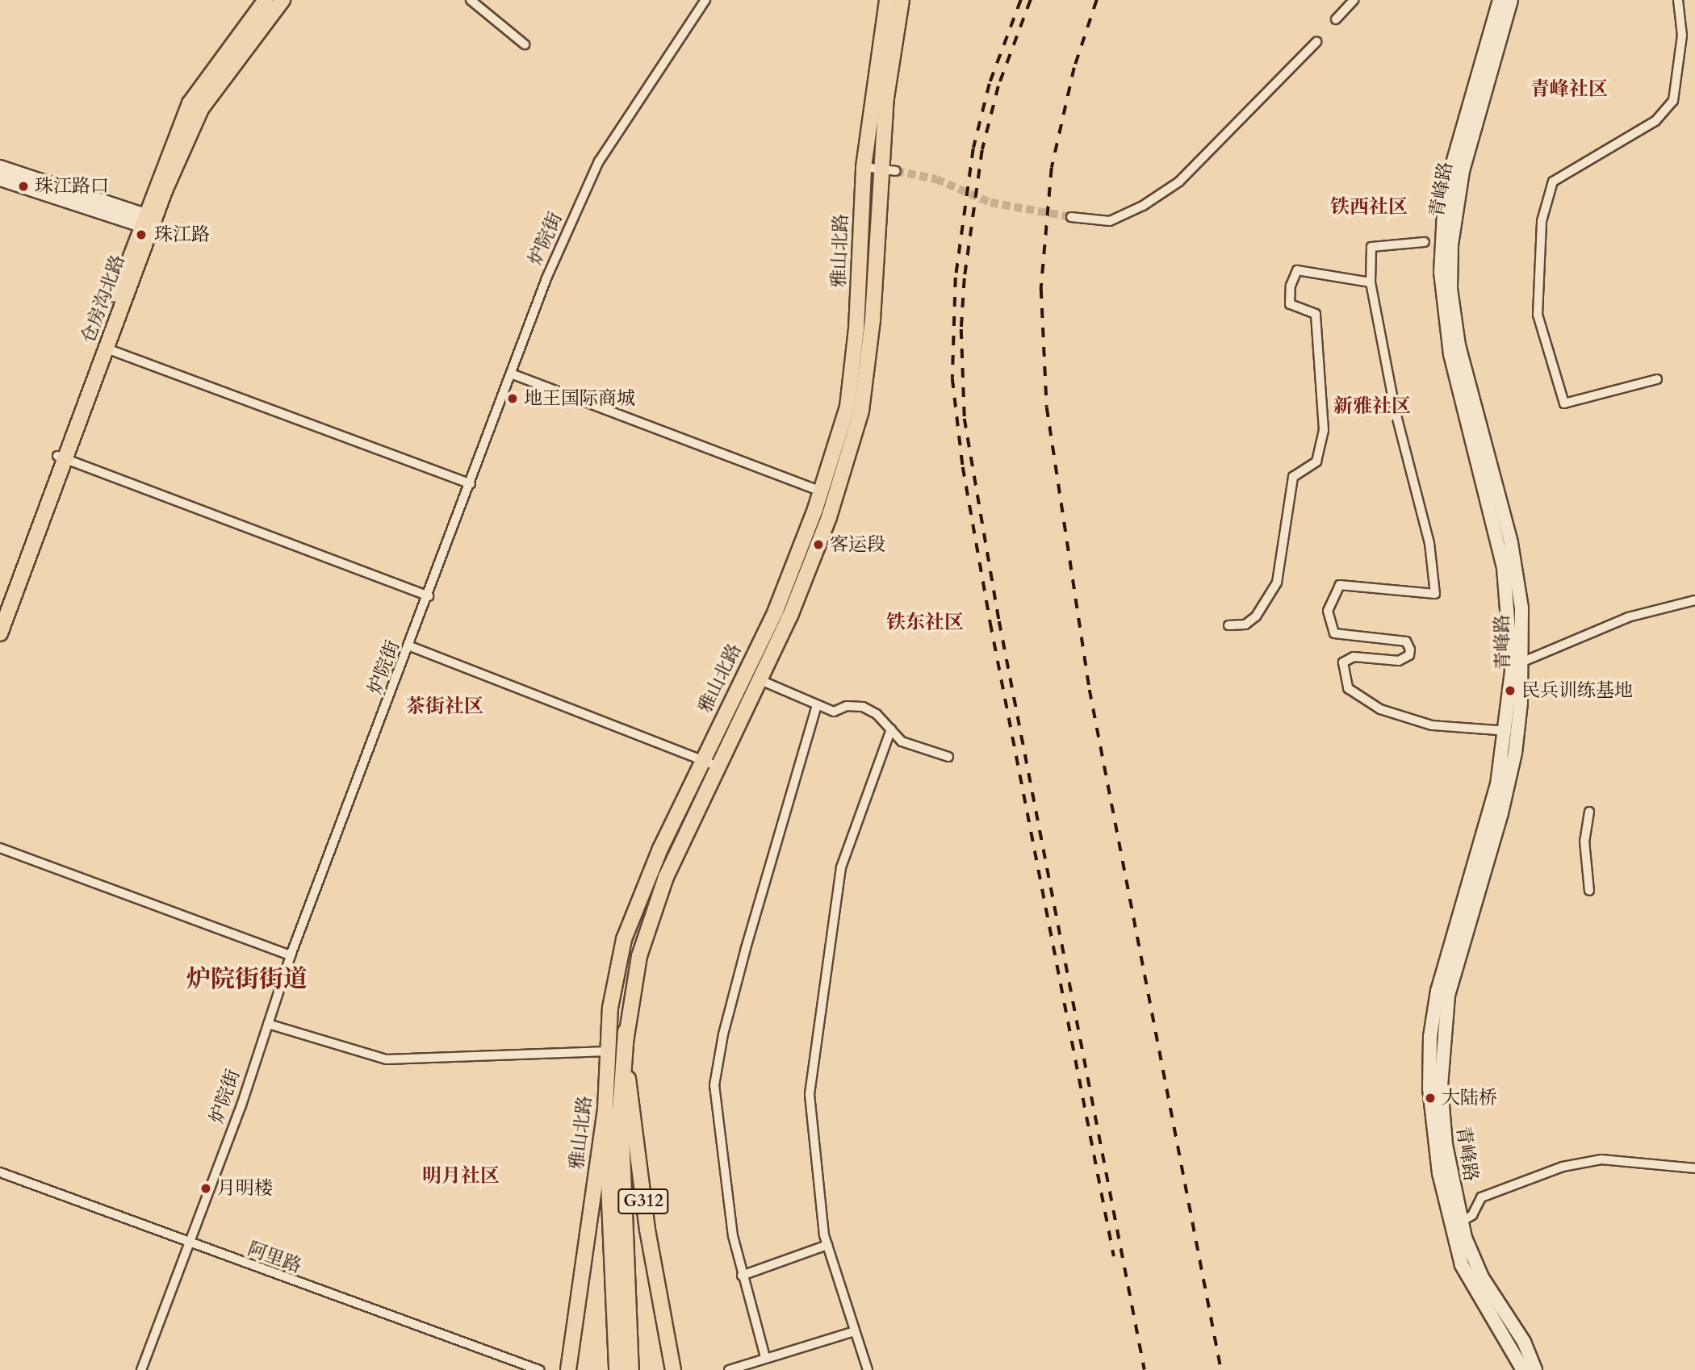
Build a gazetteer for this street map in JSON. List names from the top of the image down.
{
  "streets": {
    "highway": ["雅山北路"],
    "main road": ["青峰路", "仓房沟北路", "G312"],
    "street": ["炉院街", "阿里路"]
  },
  "crossings": [
    ["炉院街", "阿里路"]
  ],
  "districts": [
    "青峰社区",
    "铁西社区",
    "新雅社区",
    "铁东社区",
    "茶街社区",
    "炉院街街道",
    "明月社区"
  ],
  "places": [
    "珠江路口",
    "珠江路",
    "地王国际商城",
    "客运段",
    "民兵训练基地",
    "大陆桥",
    "月明楼"
  ]
}
